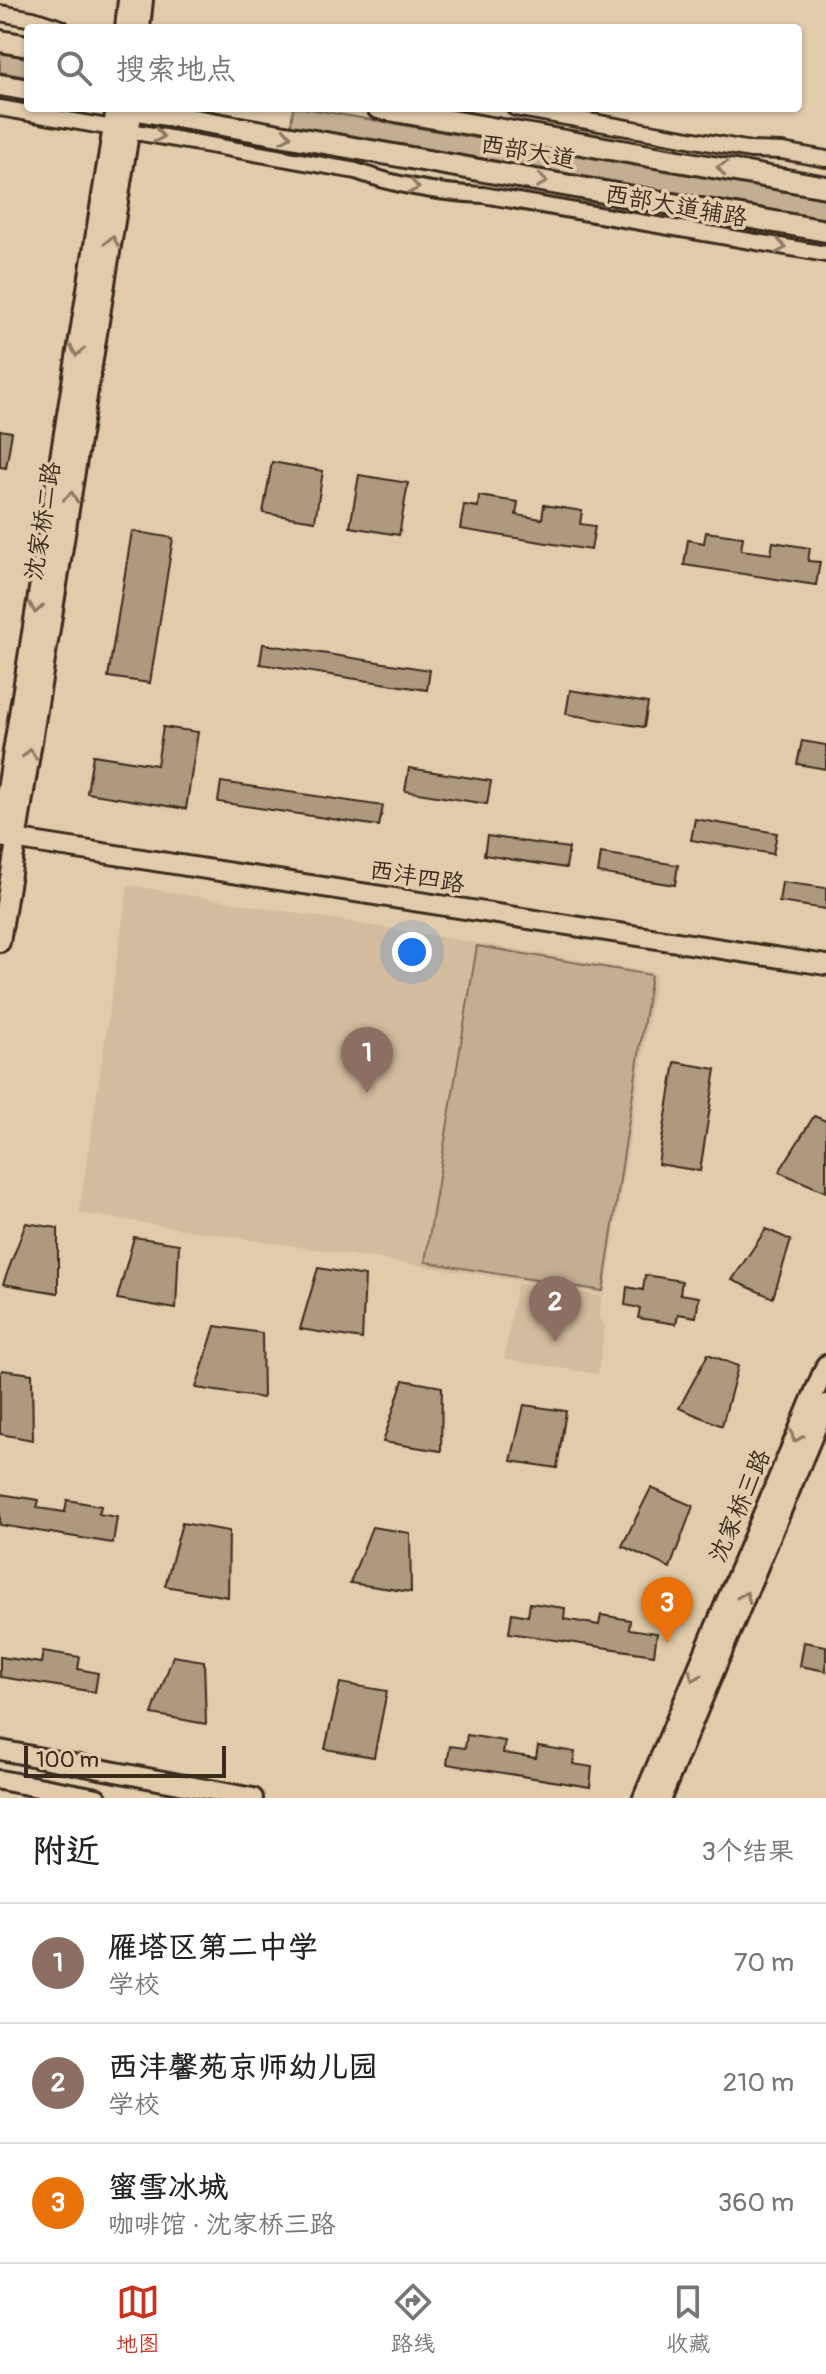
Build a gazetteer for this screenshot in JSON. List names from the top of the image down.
{
  "streets": {
    "main road": ["西部大道"],
    "street": [
      "西部大道辅路",
      "沈家桥二路",
      "西沣四路",
      "沈家桥三路"
    ]
  },
  "crossings": [
    ["西部大道辅路", "沈家桥二路"],
    ["沈家桥二路", "西沣四路"]
  ],
  "scale_bar": "100 m",
  "page": {
    "search": "搜索地点",
    "pins": ["1", "2", "3"],
    "scale": "100 m",
    "heading": ["附近", "3个结果"],
    "list": [
      {
        "mark": "1",
        "name": "雁塔区第二中学",
        "note": "学校",
        "value": "70 m"
      },
      {
        "mark": "2",
        "name": "西沣馨苑京师幼儿园",
        "note": "学校",
        "value": "210 m"
      },
      {
        "mark": "3",
        "name": "蜜雪冰城",
        "note": "咖啡馆 · 沈家桥三路",
        "value": "360 m"
      }
    ],
    "nav": ["地图", "路线", "收藏"]
  }
}
